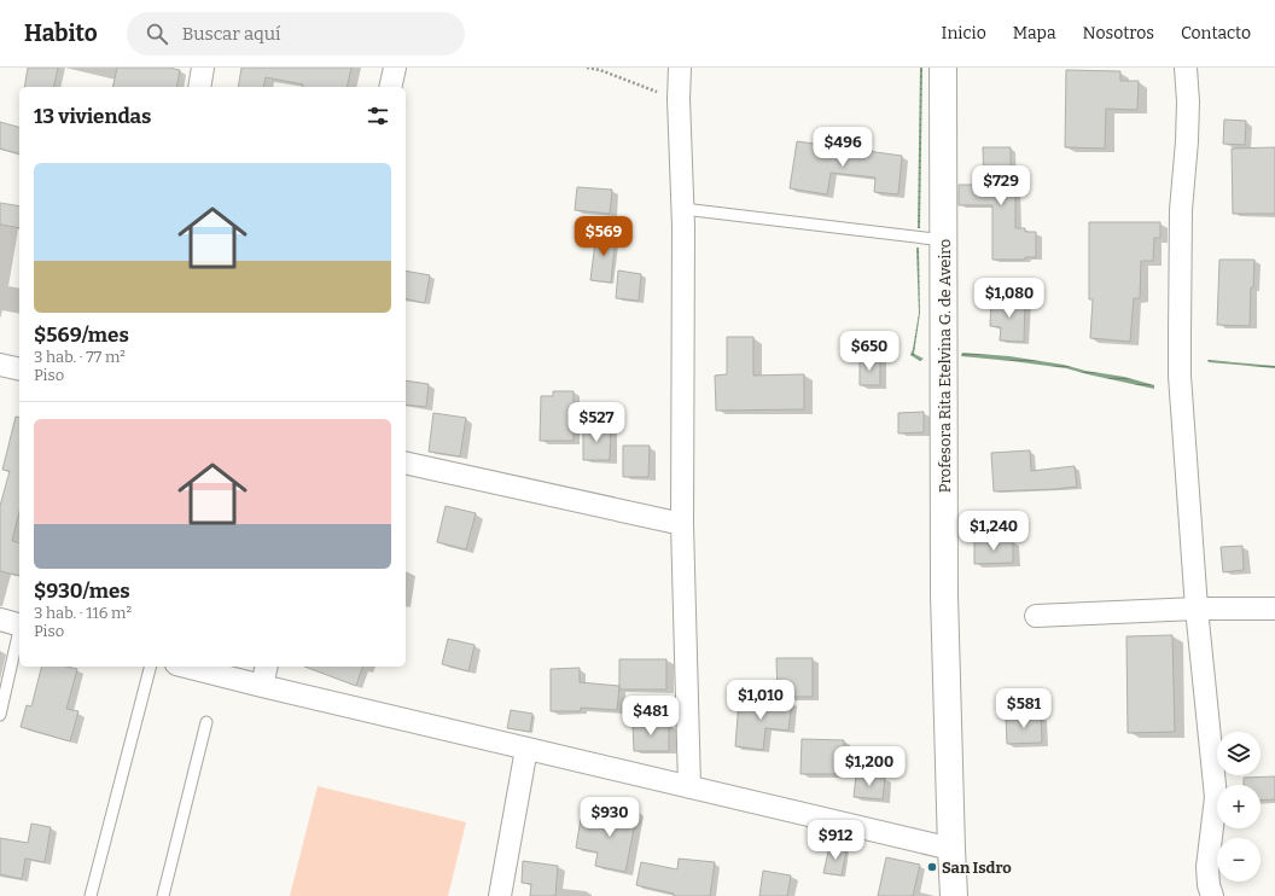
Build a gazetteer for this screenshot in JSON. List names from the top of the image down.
{
  "streets": {
    "street": ["Profesora Rita Etelvina G. de Aveiro"]
  },
  "places": ["San Isdro"],
  "page": {
    "header": "Habito",
    "search": "Buscar aquí",
    "nav": [
      "Inicio",
      "Mapa",
      "Nosotros",
      "Contacto"
    ],
    "heading": "13 viviendas",
    "price": [
      "$496",
      "$729",
      "$569",
      "$1,080",
      "$650",
      "$527",
      "$1,240",
      "$1,010",
      "$581",
      "$481",
      "$1,200",
      "$930",
      "$912"
    ],
    "list": [
      {
        "name": "$569/mes",
        "note": "3 hab. · 77 m² · Piso"
      },
      {
        "name": "$930/mes",
        "note": "3 hab. · 116 m² · Piso"
      }
    ],
    "map_buttons": ["+", "−"]
  }
}
